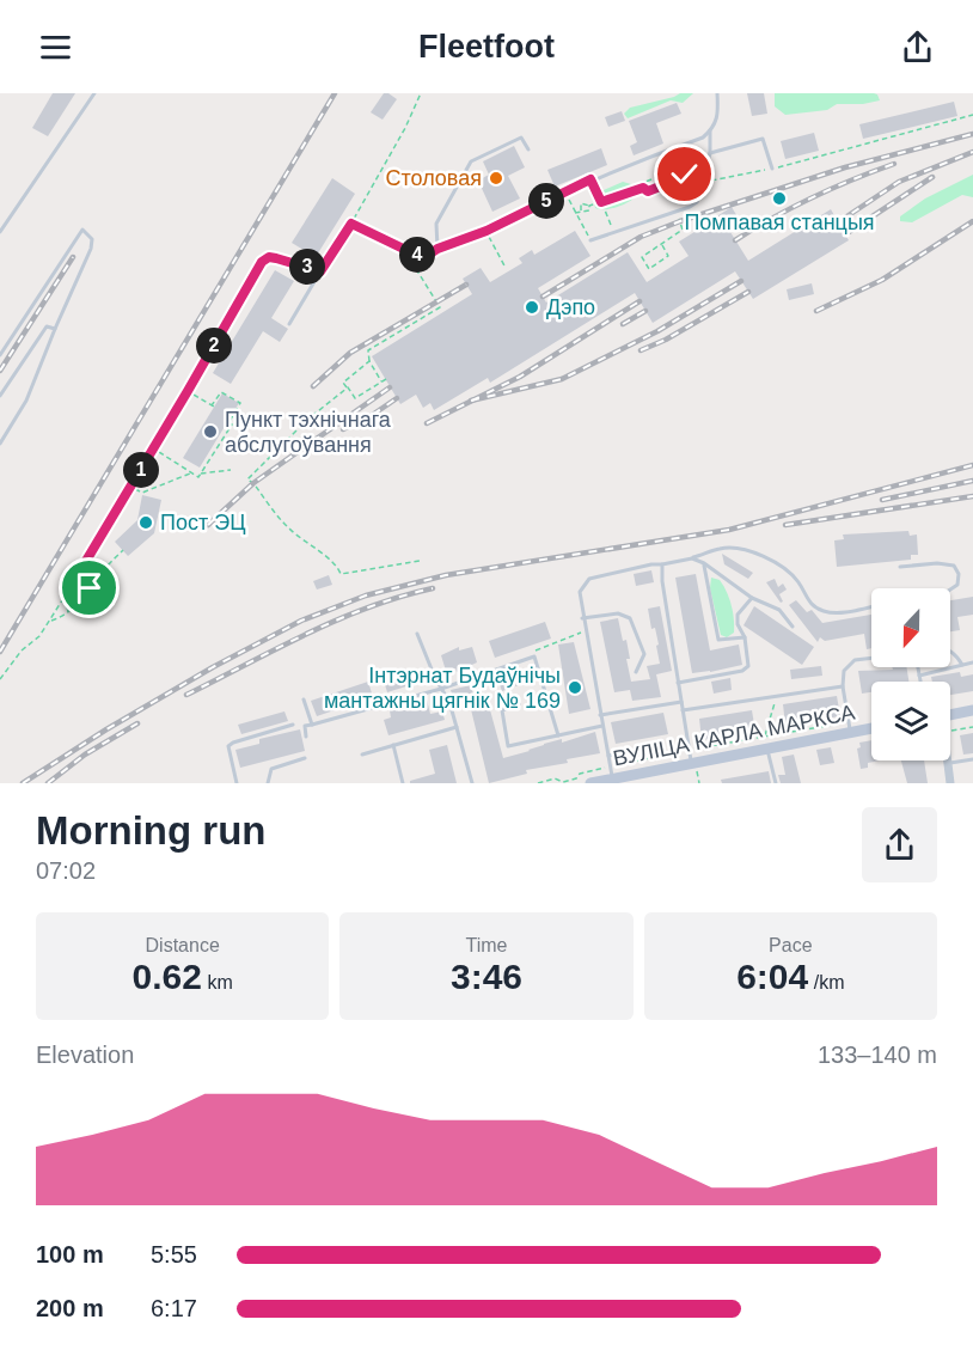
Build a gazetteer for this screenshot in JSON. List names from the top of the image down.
{
  "streets": {
    "main road": ["ВУЛІЦА КАРЛА МАРКСА"]
  },
  "places": [
    "Столовая",
    "Помпавая станцыя",
    "Дэпо",
    "Пункт тэхнічнага абслугоўвання",
    "Пост ЭЦ",
    "Інтэрнат Будаўнічы мантажны цягнік № 169"
  ],
  "north": "bottom",
  "page": {
    "header": "Fleetfoot",
    "pins": [
      "5",
      "4",
      "3",
      "2",
      "1"
    ],
    "heading": ["Morning run", "07:02"],
    "stats": [
      ["Distance", "0.62 km"],
      ["Time", "3:46"],
      ["Pace", "6:04 /km"]
    ],
    "chart": ["Elevation", "133–140 m"],
    "list": [
      {
        "name": "100 m",
        "note": "5:55"
      },
      {
        "name": "200 m",
        "note": "6:17"
      }
    ]
  }
}
